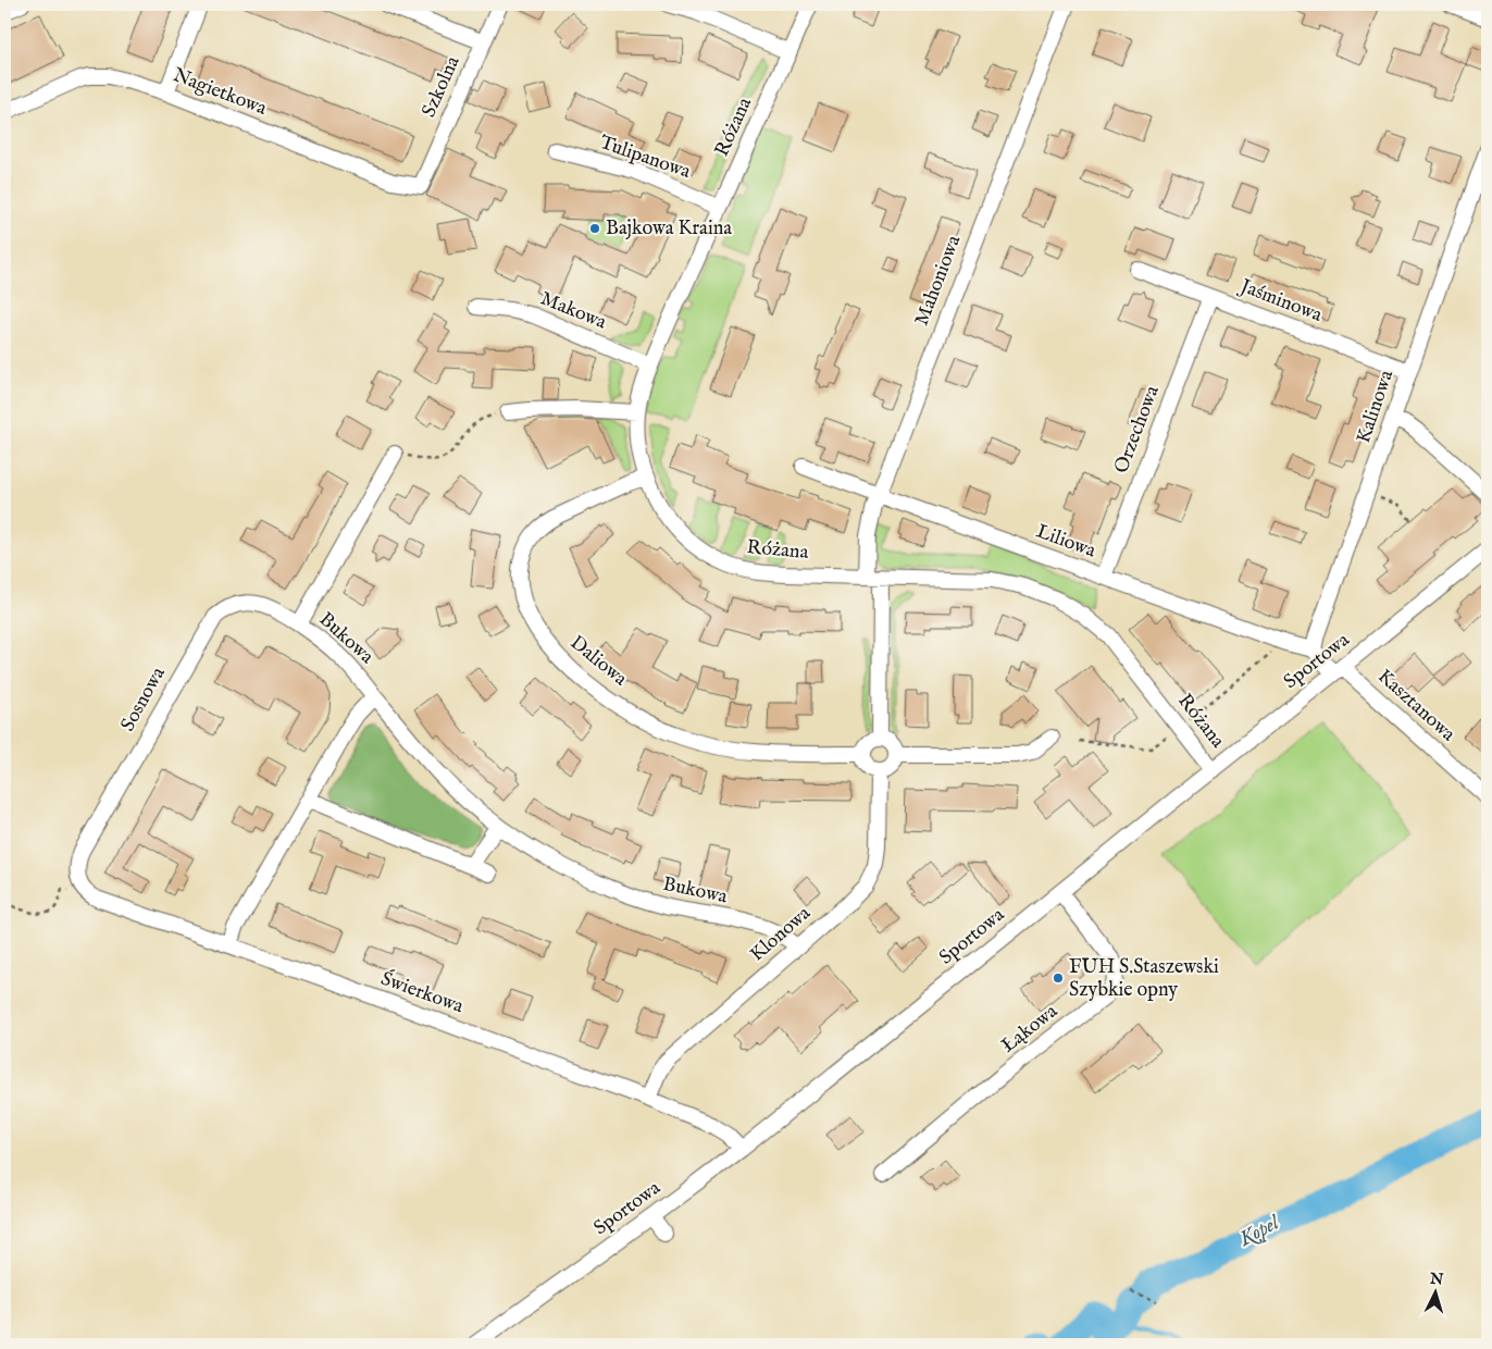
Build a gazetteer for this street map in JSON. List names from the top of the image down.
{
  "streets": {
    "street": [
      "Szkolna",
      "Nagietkowa",
      "Różana",
      "Tulipanowa",
      "Mahoniowa",
      "Jaśminowa",
      "Makowa",
      "Kalinowa",
      "Orzechowa",
      "Liliowa",
      "Bukowa",
      "Daliowa",
      "Sportowa",
      "Sosnowa",
      "Kasztanowa",
      "Klonowa",
      "Świerkowa",
      "Łąkowa"
    ]
  },
  "crossings": [
    ["Szkolna", "Nagietkowa"],
    ["Różana", "Tulipanowa"],
    ["Różana", "Mahoniowa"],
    ["Różana", "Makowa"],
    ["Różana", "Daliowa"],
    ["Różana", "Sportowa"],
    ["Mahoniowa", "Liliowa"],
    ["Jaśminowa", "Kalinowa"],
    ["Jaśminowa", "Orzechowa"],
    ["Kalinowa", "Liliowa"],
    ["Orzechowa", "Liliowa"],
    ["Bukowa", "Sosnowa"],
    ["Bukowa", "Klonowa"],
    ["Daliowa", "Klonowa"],
    ["Sportowa", "Kasztanowa"],
    ["Sportowa", "Świerkowa"],
    ["Sportowa", "Łąkowa"],
    ["Sosnowa", "Świerkowa"],
    ["Klonowa", "Świerkowa"]
  ],
  "water": ["Kopel"],
  "places": ["Bajkowa Kraina", "FUH S.Staszewski Szybkie opny"],
  "north": "top"
}
